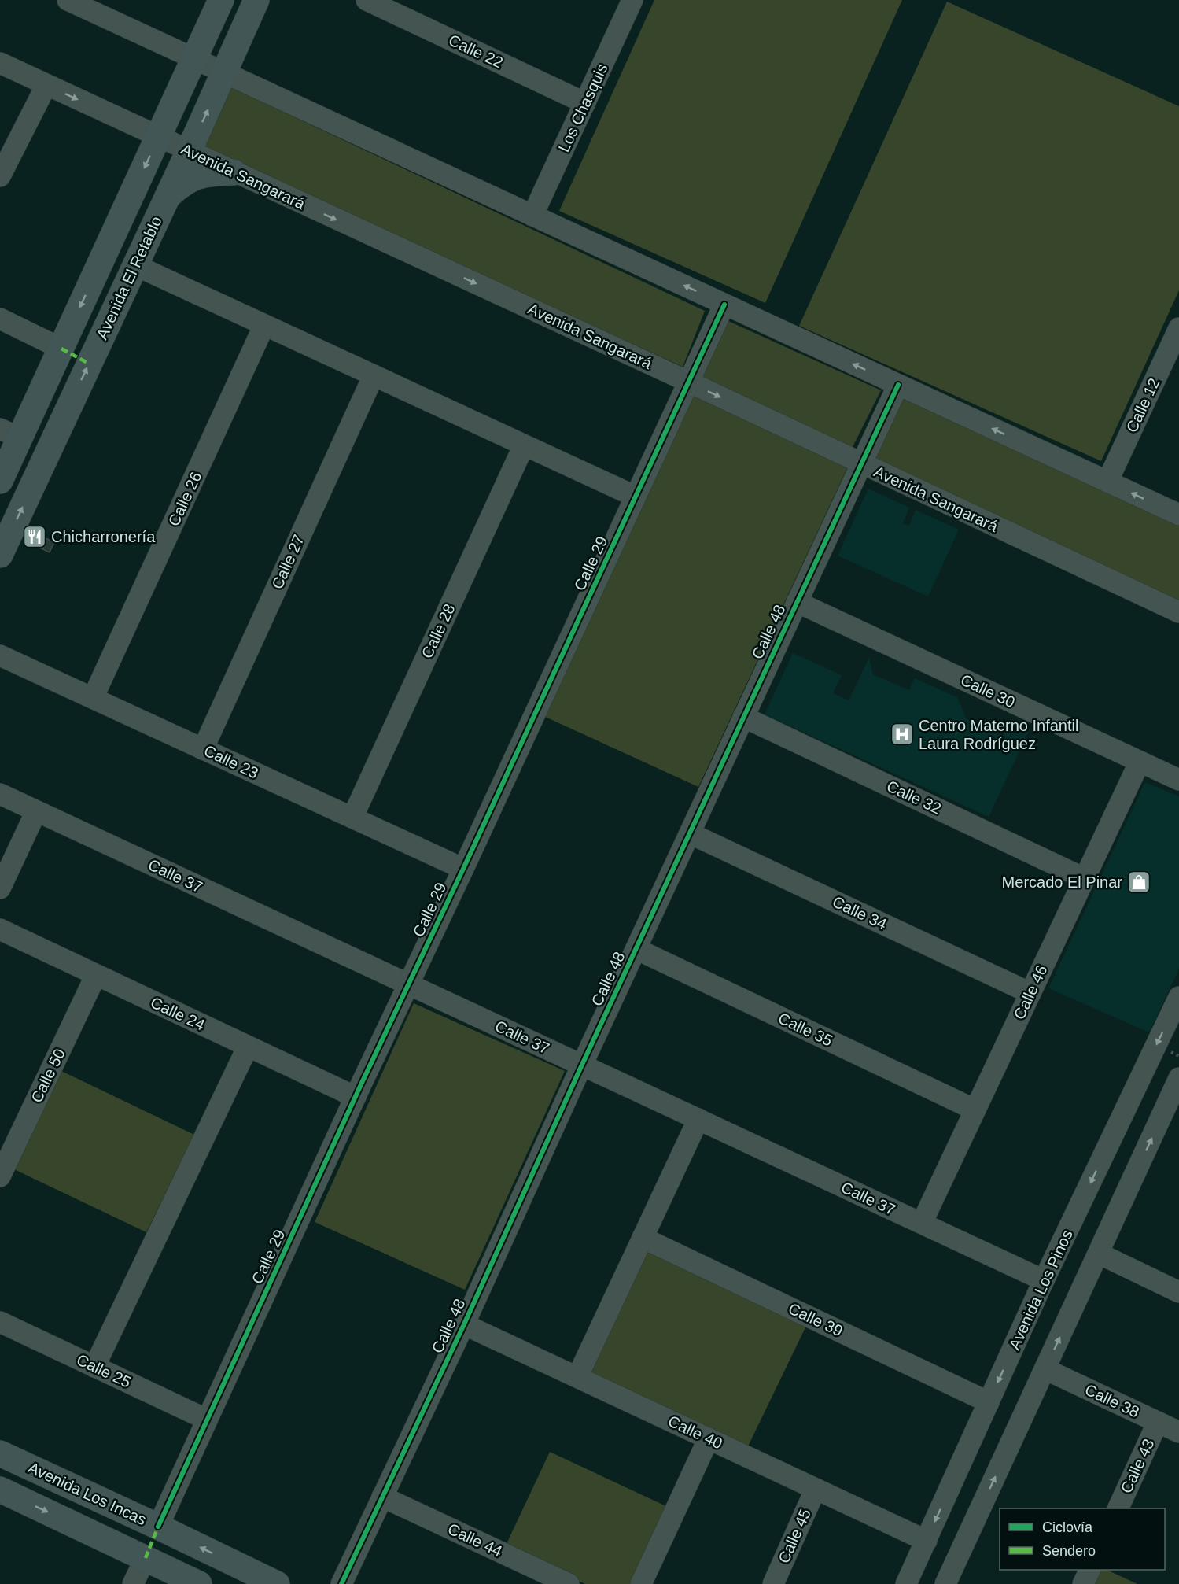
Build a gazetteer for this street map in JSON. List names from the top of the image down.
{
  "streets": {
    "main road": ["Avenida El Retablo", "Avenida Los Incas"],
    "street": [
      "Calle 22",
      "Los Chasquis",
      "Avenida Sangarará",
      "Calle 12",
      "Calle 26",
      "Calle 27",
      "Calle 29",
      "Calle 28",
      "Calle 48",
      "Calle 30",
      "Calle 23",
      "Calle 32",
      "Calle 37",
      "Calle 34",
      "Calle 46",
      "Calle 24",
      "Calle 35",
      "Calle 50",
      "Avenida Los Pinos",
      "Calle 39",
      "Calle 25",
      "Calle 38",
      "Calle 40",
      "Calle 43",
      "Calle 45",
      "Calle 44"
    ]
  },
  "crossings": [
    ["Calle 22", "Los Chasquis"],
    ["Avenida Sangarará", "Avenida El Retablo"],
    ["Avenida Sangarará", "Calle 29"],
    ["Avenida Sangarará", "Calle 48"],
    ["Calle 26", "Calle 23"],
    ["Calle 27", "Calle 23"],
    ["Calle 29", "Calle 23"],
    ["Calle 29", "Calle 37"],
    ["Calle 29", "Calle 24"],
    ["Calle 29", "Calle 25"],
    ["Calle 29", "Avenida Los Incas"],
    ["Calle 28", "Calle 23"],
    ["Calle 48", "Calle 30"],
    ["Calle 48", "Calle 32"],
    ["Calle 48", "Calle 37"],
    ["Calle 48", "Calle 34"],
    ["Calle 48", "Calle 35"],
    ["Calle 48", "Calle 40"],
    ["Calle 48", "Calle 44"],
    ["Calle 30", "Calle 46"],
    ["Calle 32", "Calle 46"],
    ["Calle 37", "Calle 46"],
    ["Calle 37", "Avenida Los Pinos"],
    ["Calle 34", "Calle 46"],
    ["Calle 46", "Calle 35"],
    ["Calle 24", "Calle 50"],
    ["Avenida Los Pinos", "Calle 39"],
    ["Avenida Los Pinos", "Calle 40"],
    ["Calle 38", "Calle 43"],
    ["Calle 40", "Calle 45"]
  ],
  "places": {
    "restaurant": ["Chicharronería"],
    "hospital": ["Centro Materno Infantil Laura Rodríguez"],
    "shop": ["Mercado El Pinar"]
  },
  "legend": ["Ciclovía", "Sendero"]
}
